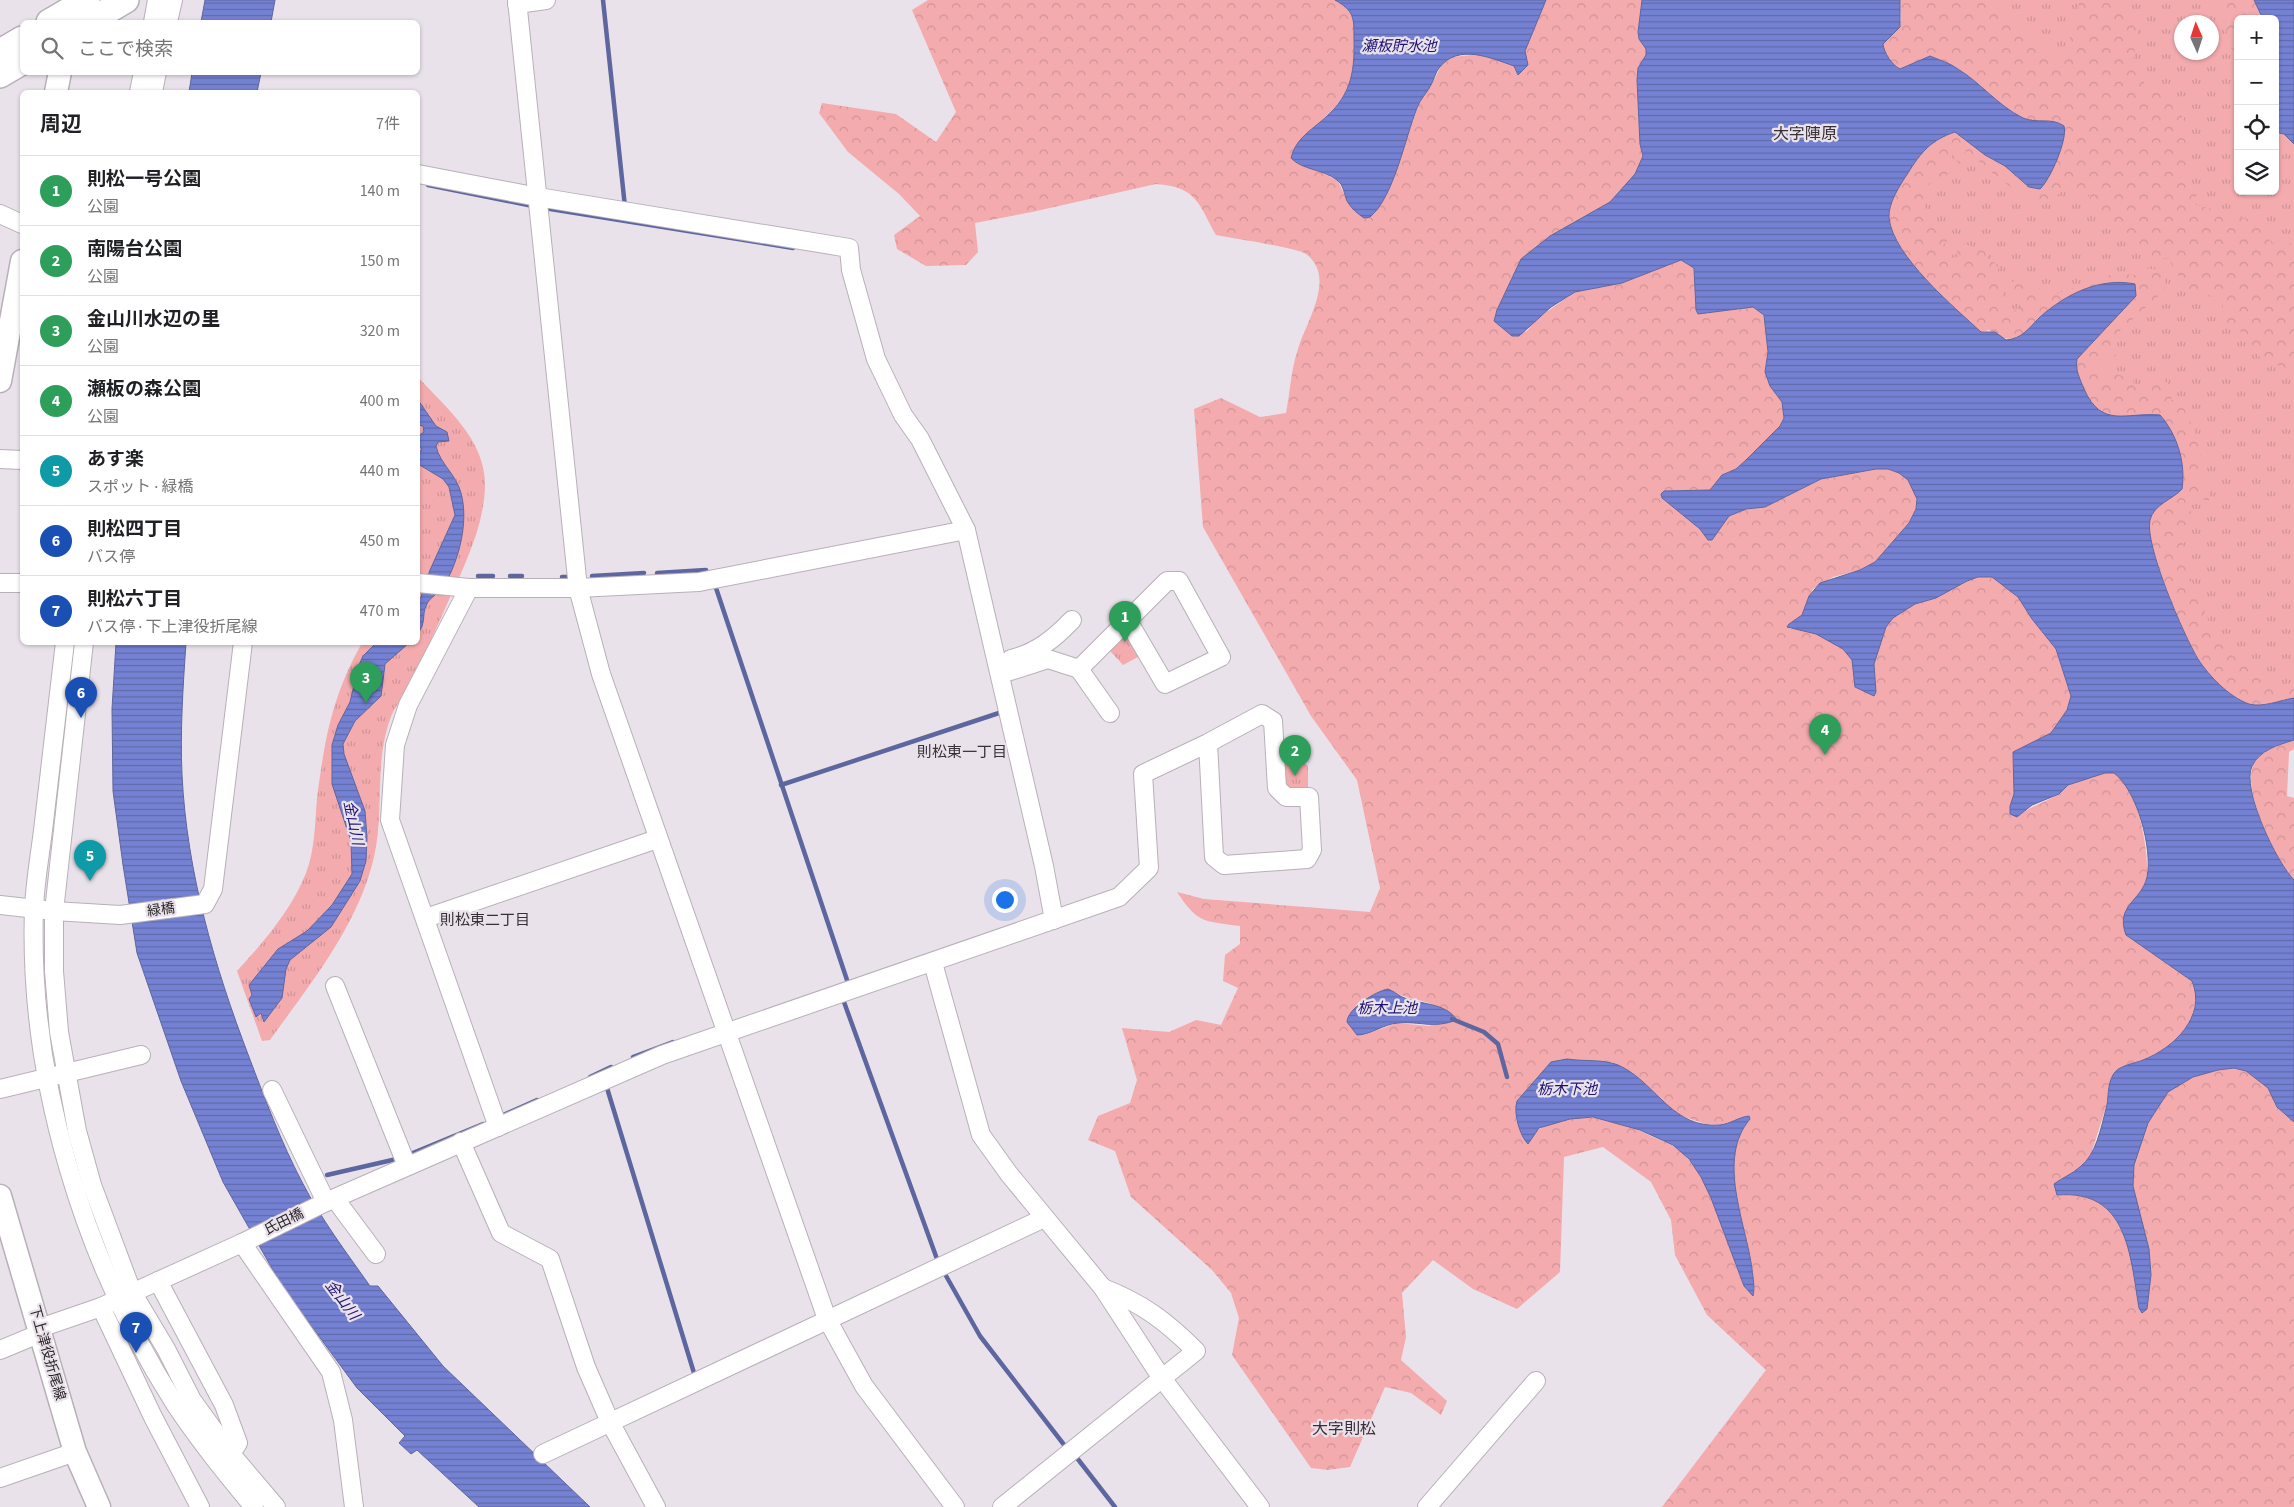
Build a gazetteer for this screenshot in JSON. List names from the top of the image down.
{
  "streets": {
    "main road": ["下上津役折尾線"],
    "street": ["緑橋", "氏田橋"]
  },
  "crossings": [
    ["氏田橋", "下上津役折尾線"]
  ],
  "districts": [
    "大字陣原",
    "則松東一丁目",
    "則松東二丁目",
    "大字則松"
  ],
  "water": [
    "瀬板貯水池",
    "金山川",
    "栃木上池",
    "栃木下池"
  ],
  "north": "top",
  "page": {
    "map_buttons": ["+", "−"],
    "search": "ここで検索",
    "heading": ["周辺", "7件"],
    "list": [
      {
        "mark": "1",
        "name": "則松一号公園",
        "note": "公園",
        "value": "140 m"
      },
      {
        "mark": "2",
        "name": "南陽台公園",
        "note": "公園",
        "value": "150 m"
      },
      {
        "mark": "3",
        "name": "金山川水辺の里",
        "note": "公園",
        "value": "320 m"
      },
      {
        "mark": "4",
        "name": "瀬板の森公園",
        "note": "公園",
        "value": "400 m"
      },
      {
        "mark": "5",
        "name": "あす楽",
        "note": "スポット · 緑橋",
        "value": "440 m"
      },
      {
        "mark": "6",
        "name": "則松四丁目",
        "note": "バス停",
        "value": "450 m"
      },
      {
        "mark": "7",
        "name": "則松六丁目",
        "note": "バス停 · 下上津役折尾線",
        "value": "470 m"
      }
    ],
    "pins": [
      "1",
      "3",
      "6",
      "4",
      "2",
      "5",
      "7"
    ]
  }
}
